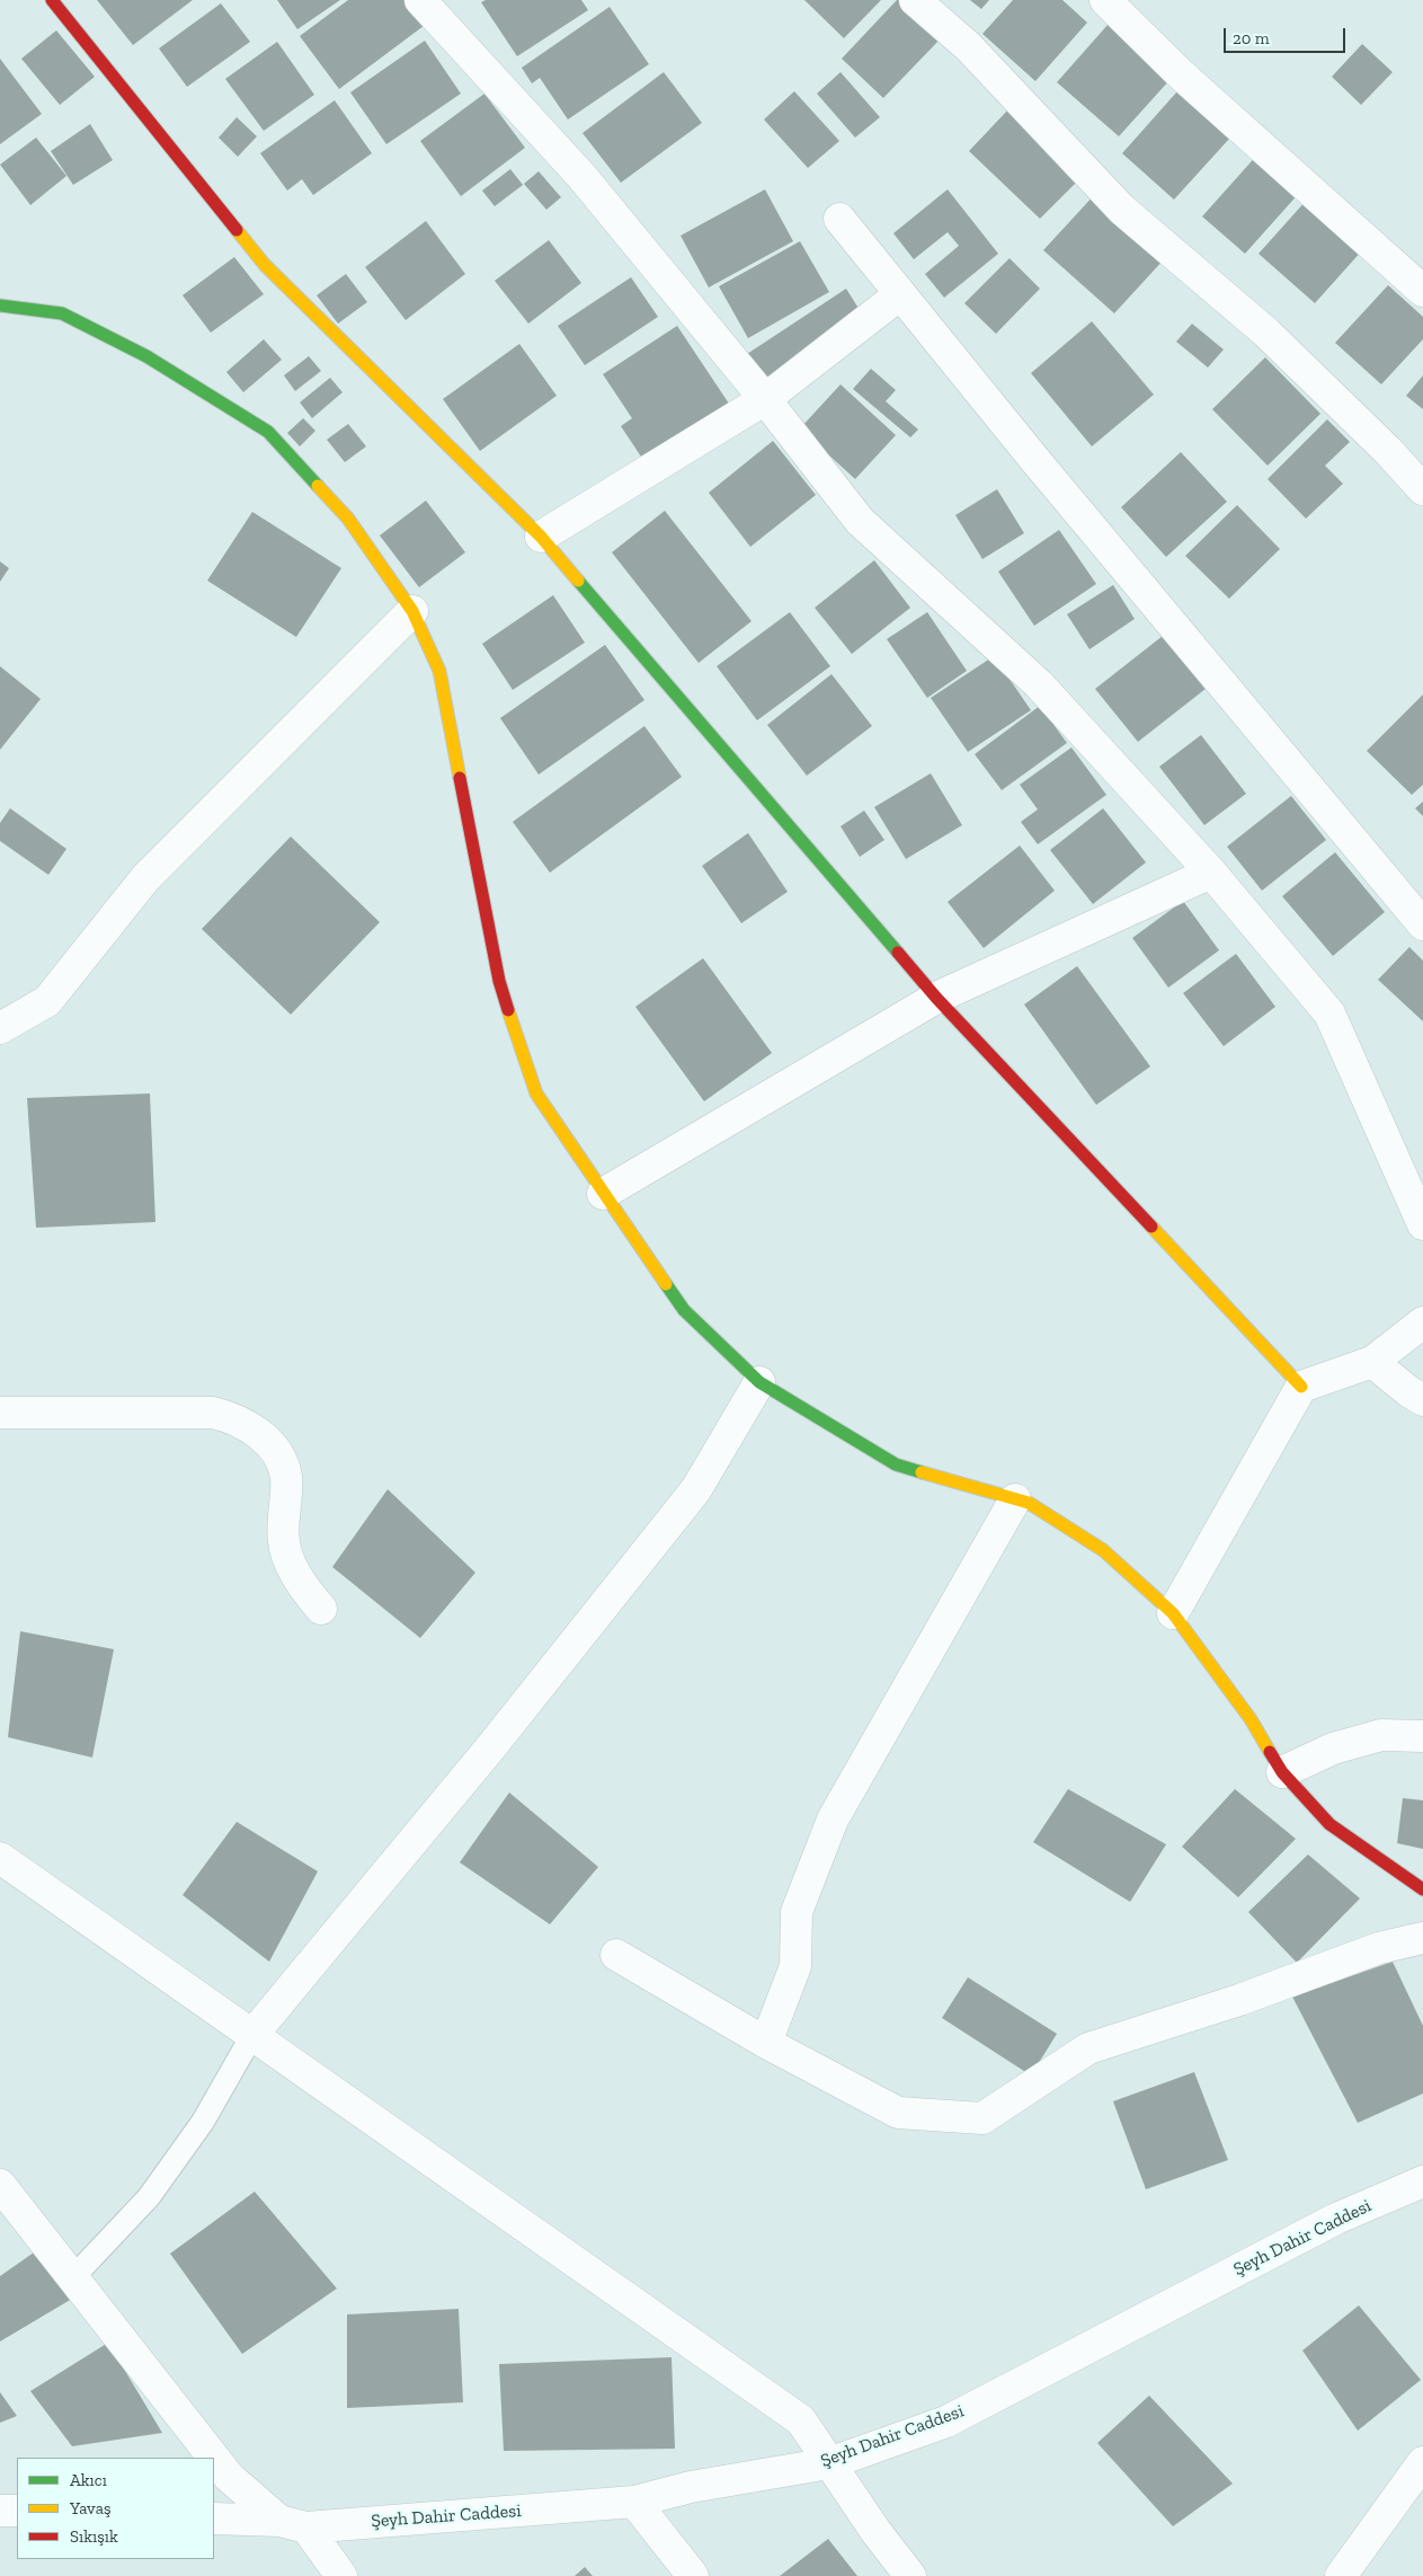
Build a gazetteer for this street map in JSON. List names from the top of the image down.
{
  "streets": {
    "street": ["Şeyh Dahir Caddesi"]
  },
  "legend": ["Akıcı", "Yavaş", "Sıkışık"],
  "scale_bar": "20 m"
}
